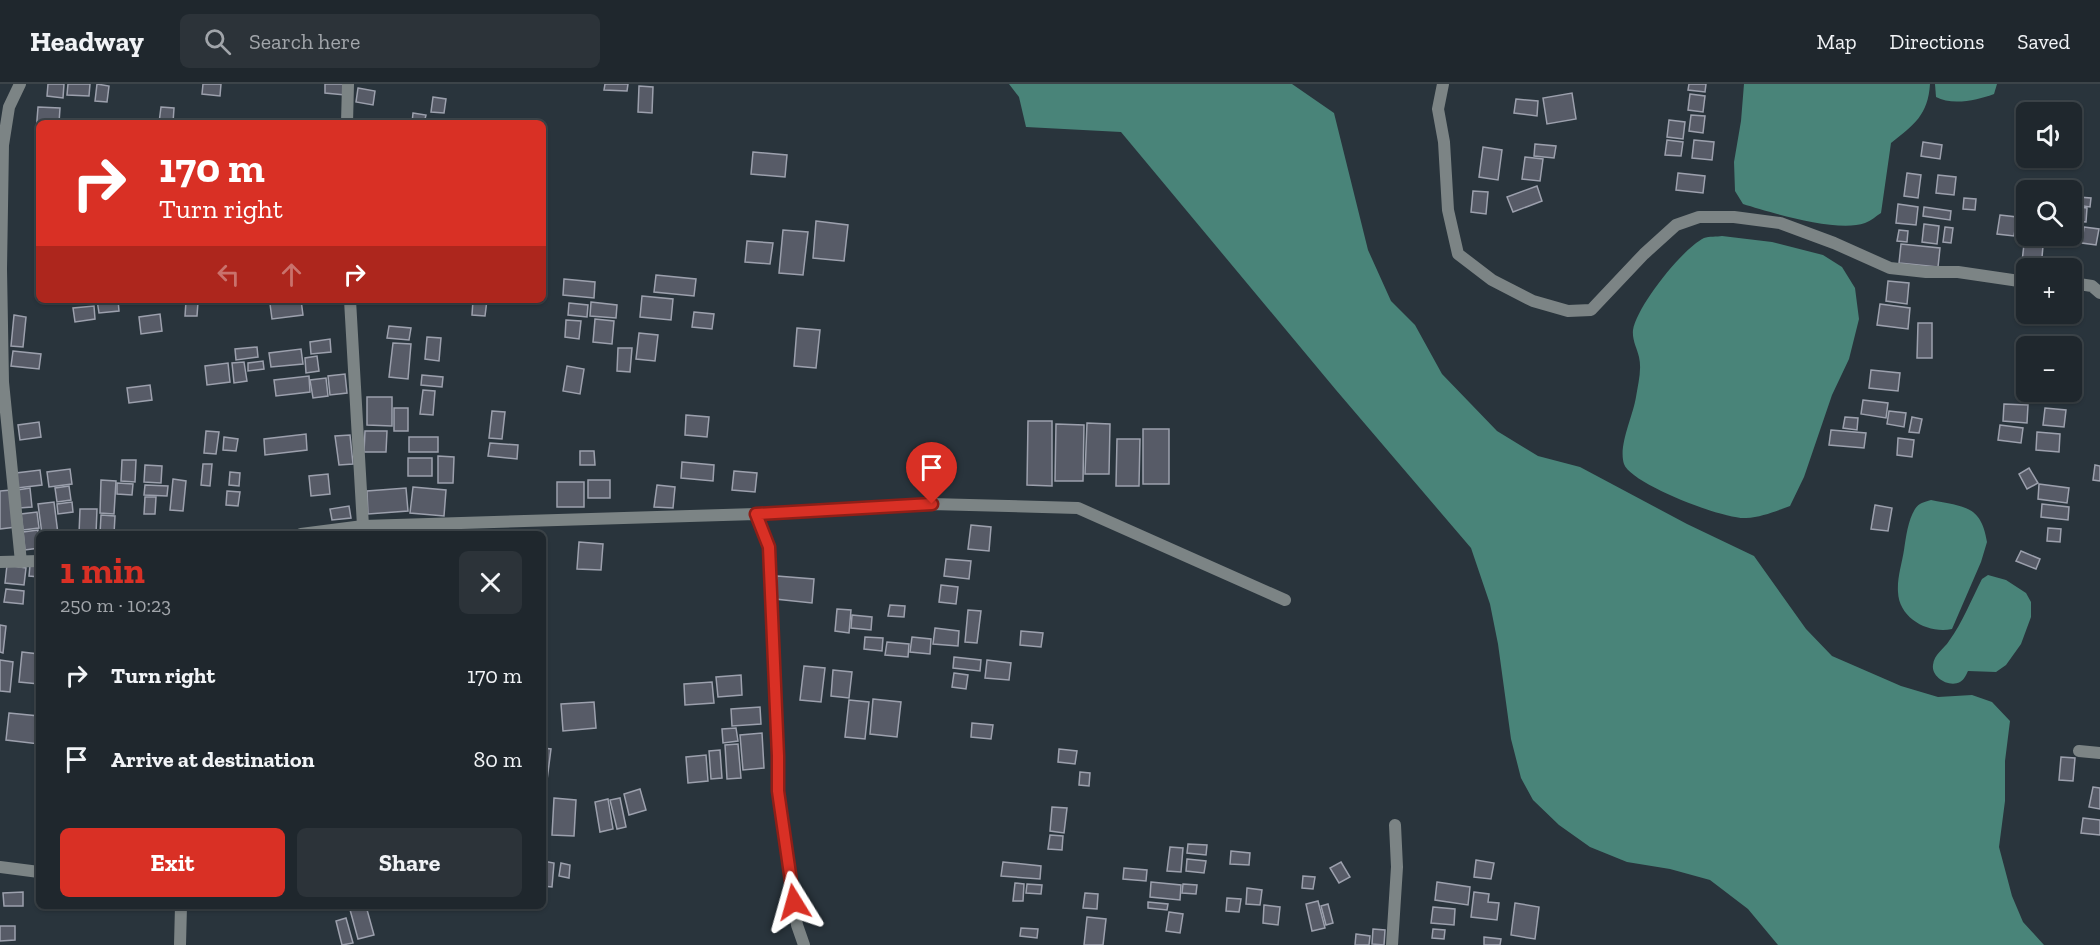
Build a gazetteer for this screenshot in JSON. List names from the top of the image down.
{
  "page": {
    "header": "Headway",
    "search": "Search here",
    "nav": ["Map", "Directions", "Saved"],
    "map_buttons": ["+", "−"],
    "turn": ["170 m", "Turn right"],
    "heading": ["1 min", "250 m · 10:23"],
    "list": [
      {
        "name": "Turn right",
        "value": "170 m"
      },
      {
        "name": "Arrive at destination",
        "value": "80 m"
      }
    ],
    "buttons": ["Exit", "Share"]
  }
}
